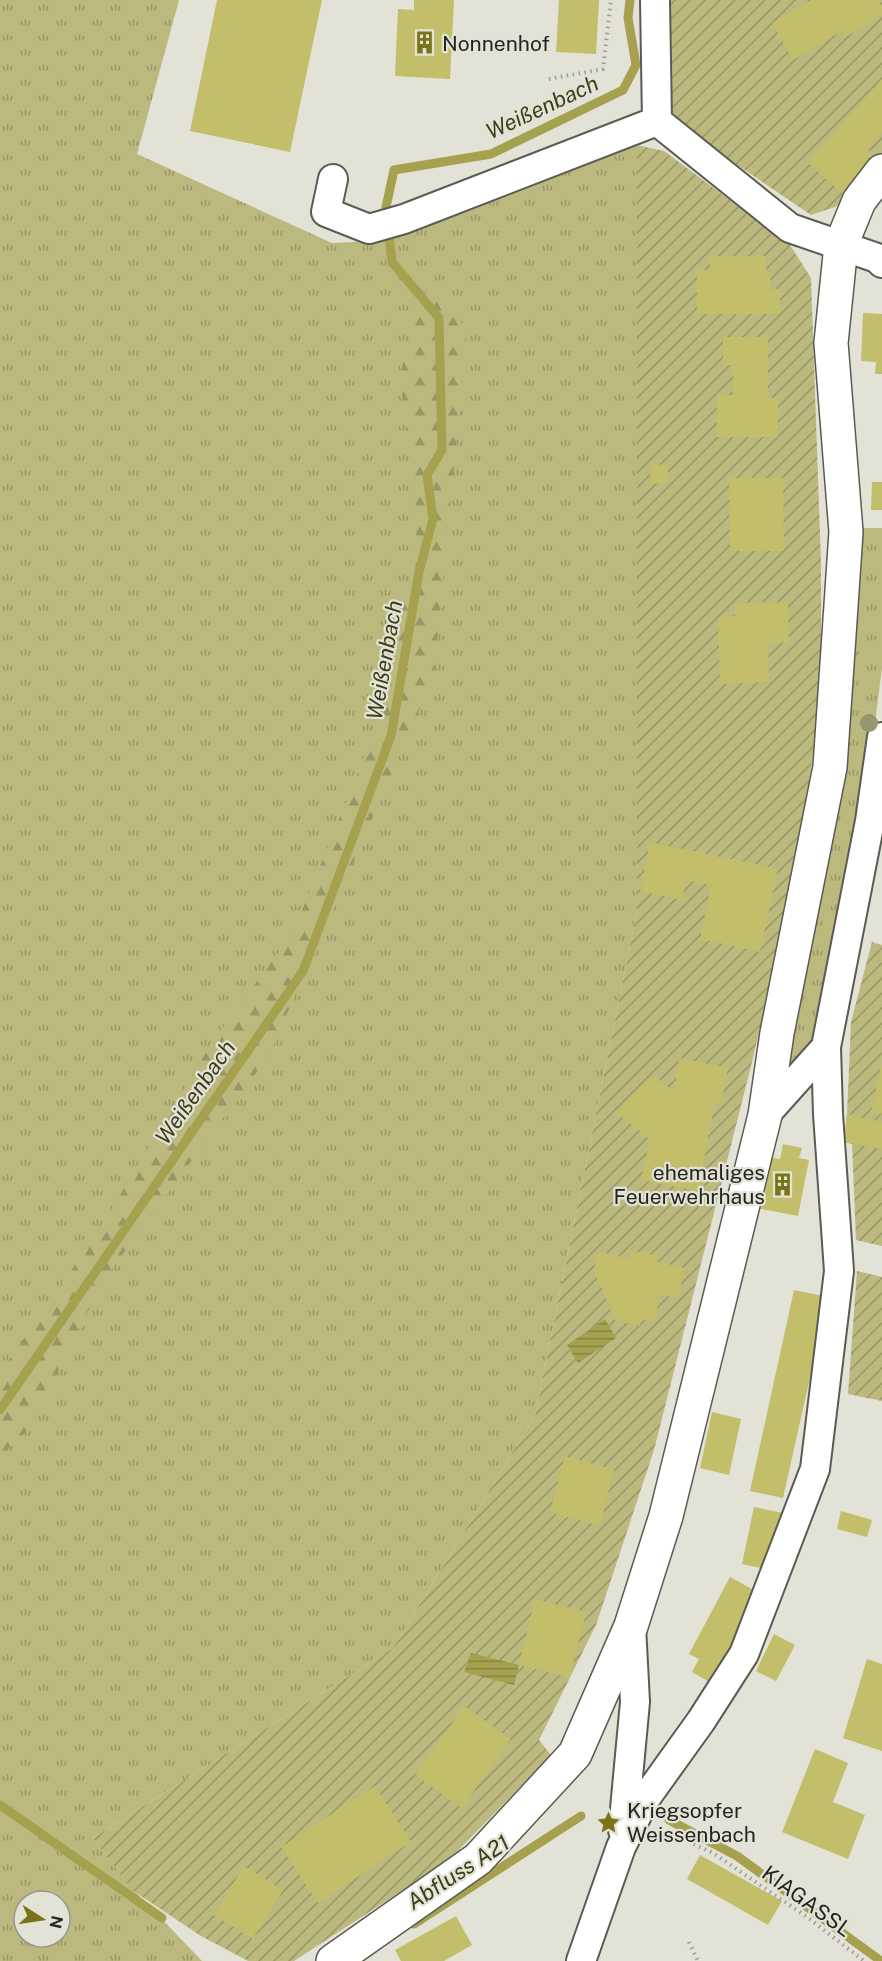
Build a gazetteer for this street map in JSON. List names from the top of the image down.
{
  "streets": {
    "path": ["KIAGASSL"]
  },
  "water": ["Weißenbach", "Abfluss A21"],
  "places": {
    "building": ["Nonnenhof", "ehemaliges Feuerwehrhaus"],
    "place": ["Kriegsopfer Weissenbach"]
  },
  "north": "right"
}
